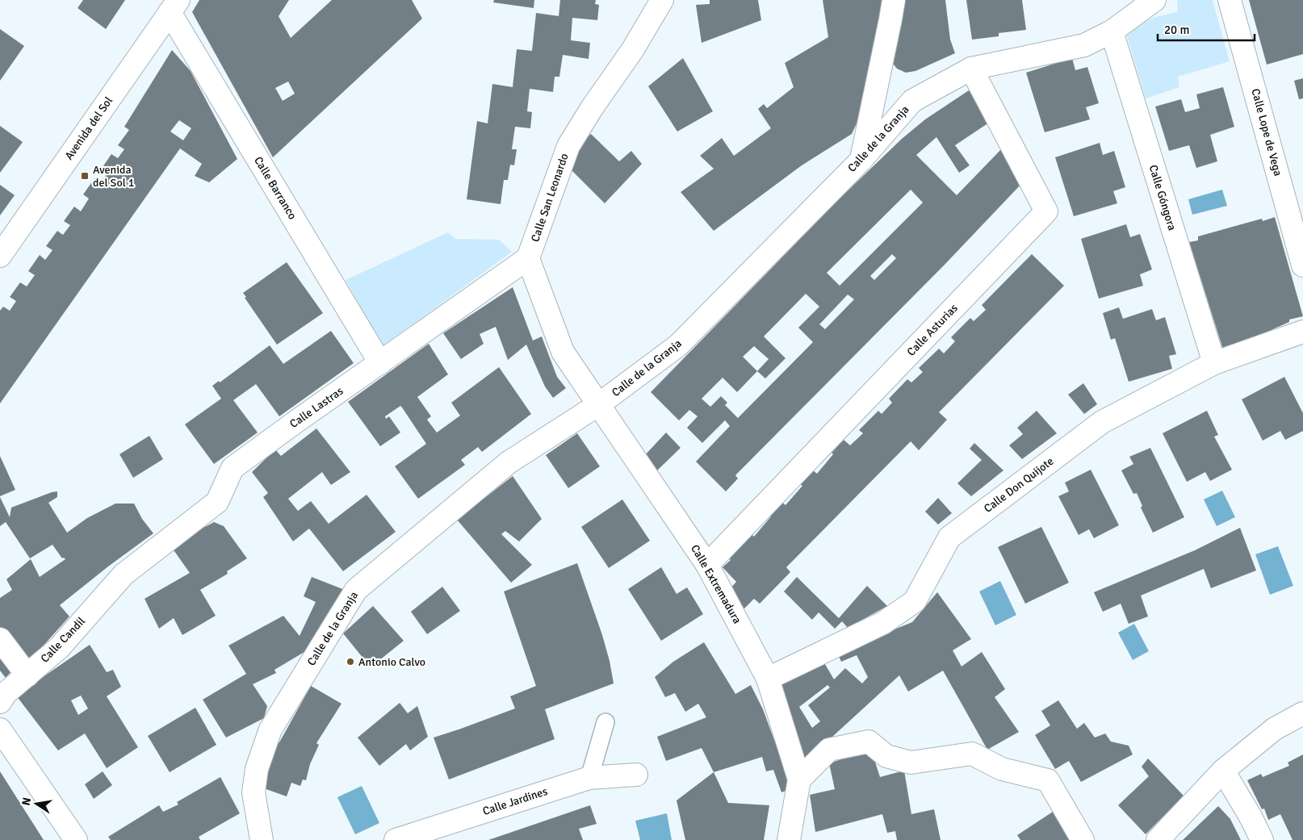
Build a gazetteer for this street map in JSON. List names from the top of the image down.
{
  "streets": {
    "street": [
      "Avenida del Sol",
      "Calle Lope de Vega",
      "Calle de la Granja",
      "Calle Barranco",
      "Calle San Leonardo",
      "Calle Góngora",
      "Calle Asturias",
      "Calle Lastras",
      "Calle Don Quijote",
      "Calle Extremadura",
      "Calle Candil",
      "Calle Jardines"
    ]
  },
  "crossings": [
    ["Avenida del Sol", "Calle Barranco"],
    ["Calle de la Granja", "Calle Góngora"],
    ["Calle de la Granja", "Calle Asturias"],
    ["Calle de la Granja", "Calle Extremadura"],
    ["Calle Barranco", "Calle Lastras"],
    ["Calle San Leonardo", "Calle Lastras"],
    ["Calle Góngora", "Calle Don Quijote"],
    ["Calle Asturias", "Calle Extremadura"],
    ["Calle Lastras", "Calle Candil"],
    ["Calle Don Quijote", "Calle Extremadura"]
  ],
  "places": {
    "transit": ["Avenida del Sol 1"],
    "other": ["Antonio Calvo"]
  },
  "scale_bar": "20 m",
  "north": "left"
}
